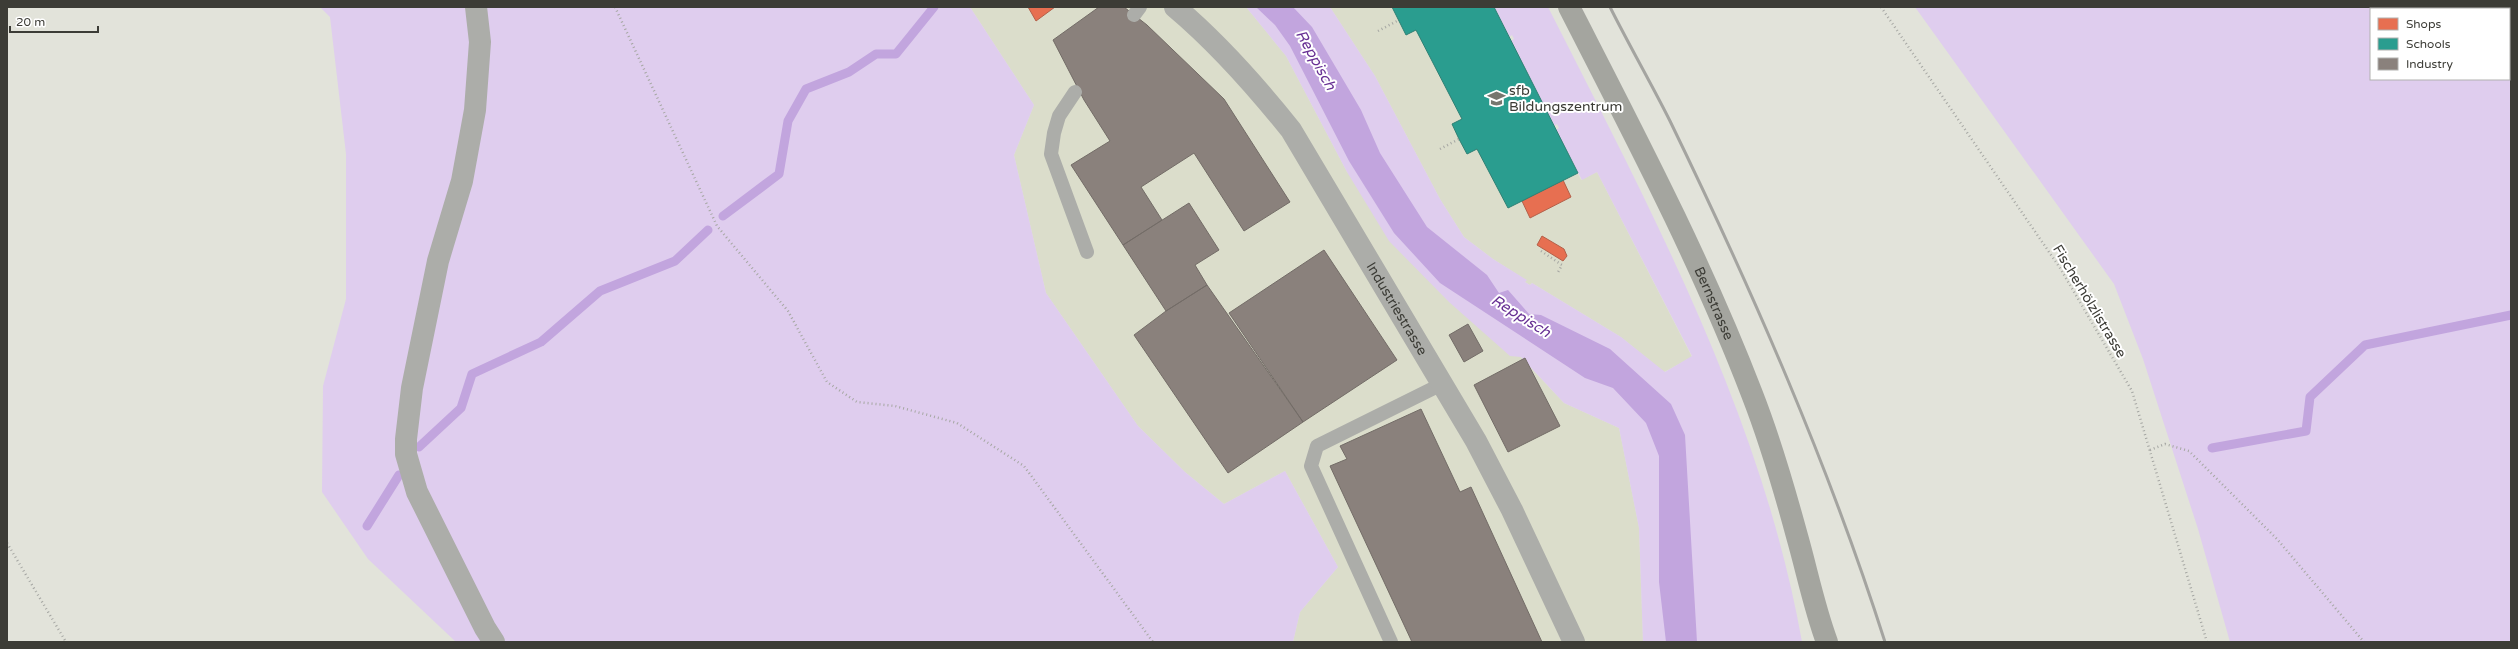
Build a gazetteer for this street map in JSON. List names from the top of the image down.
{
  "streets": {
    "main road": ["Bernstrasse"],
    "street": ["Industriestrasse"],
    "path": ["Fischerhölzlistrasse"]
  },
  "water": ["Reppisch"],
  "places": {
    "school or university": ["sfb Bildungszentrum"]
  },
  "legend": ["Shops", "Schools", "Industry"],
  "scale_bar": "20 m"
}
